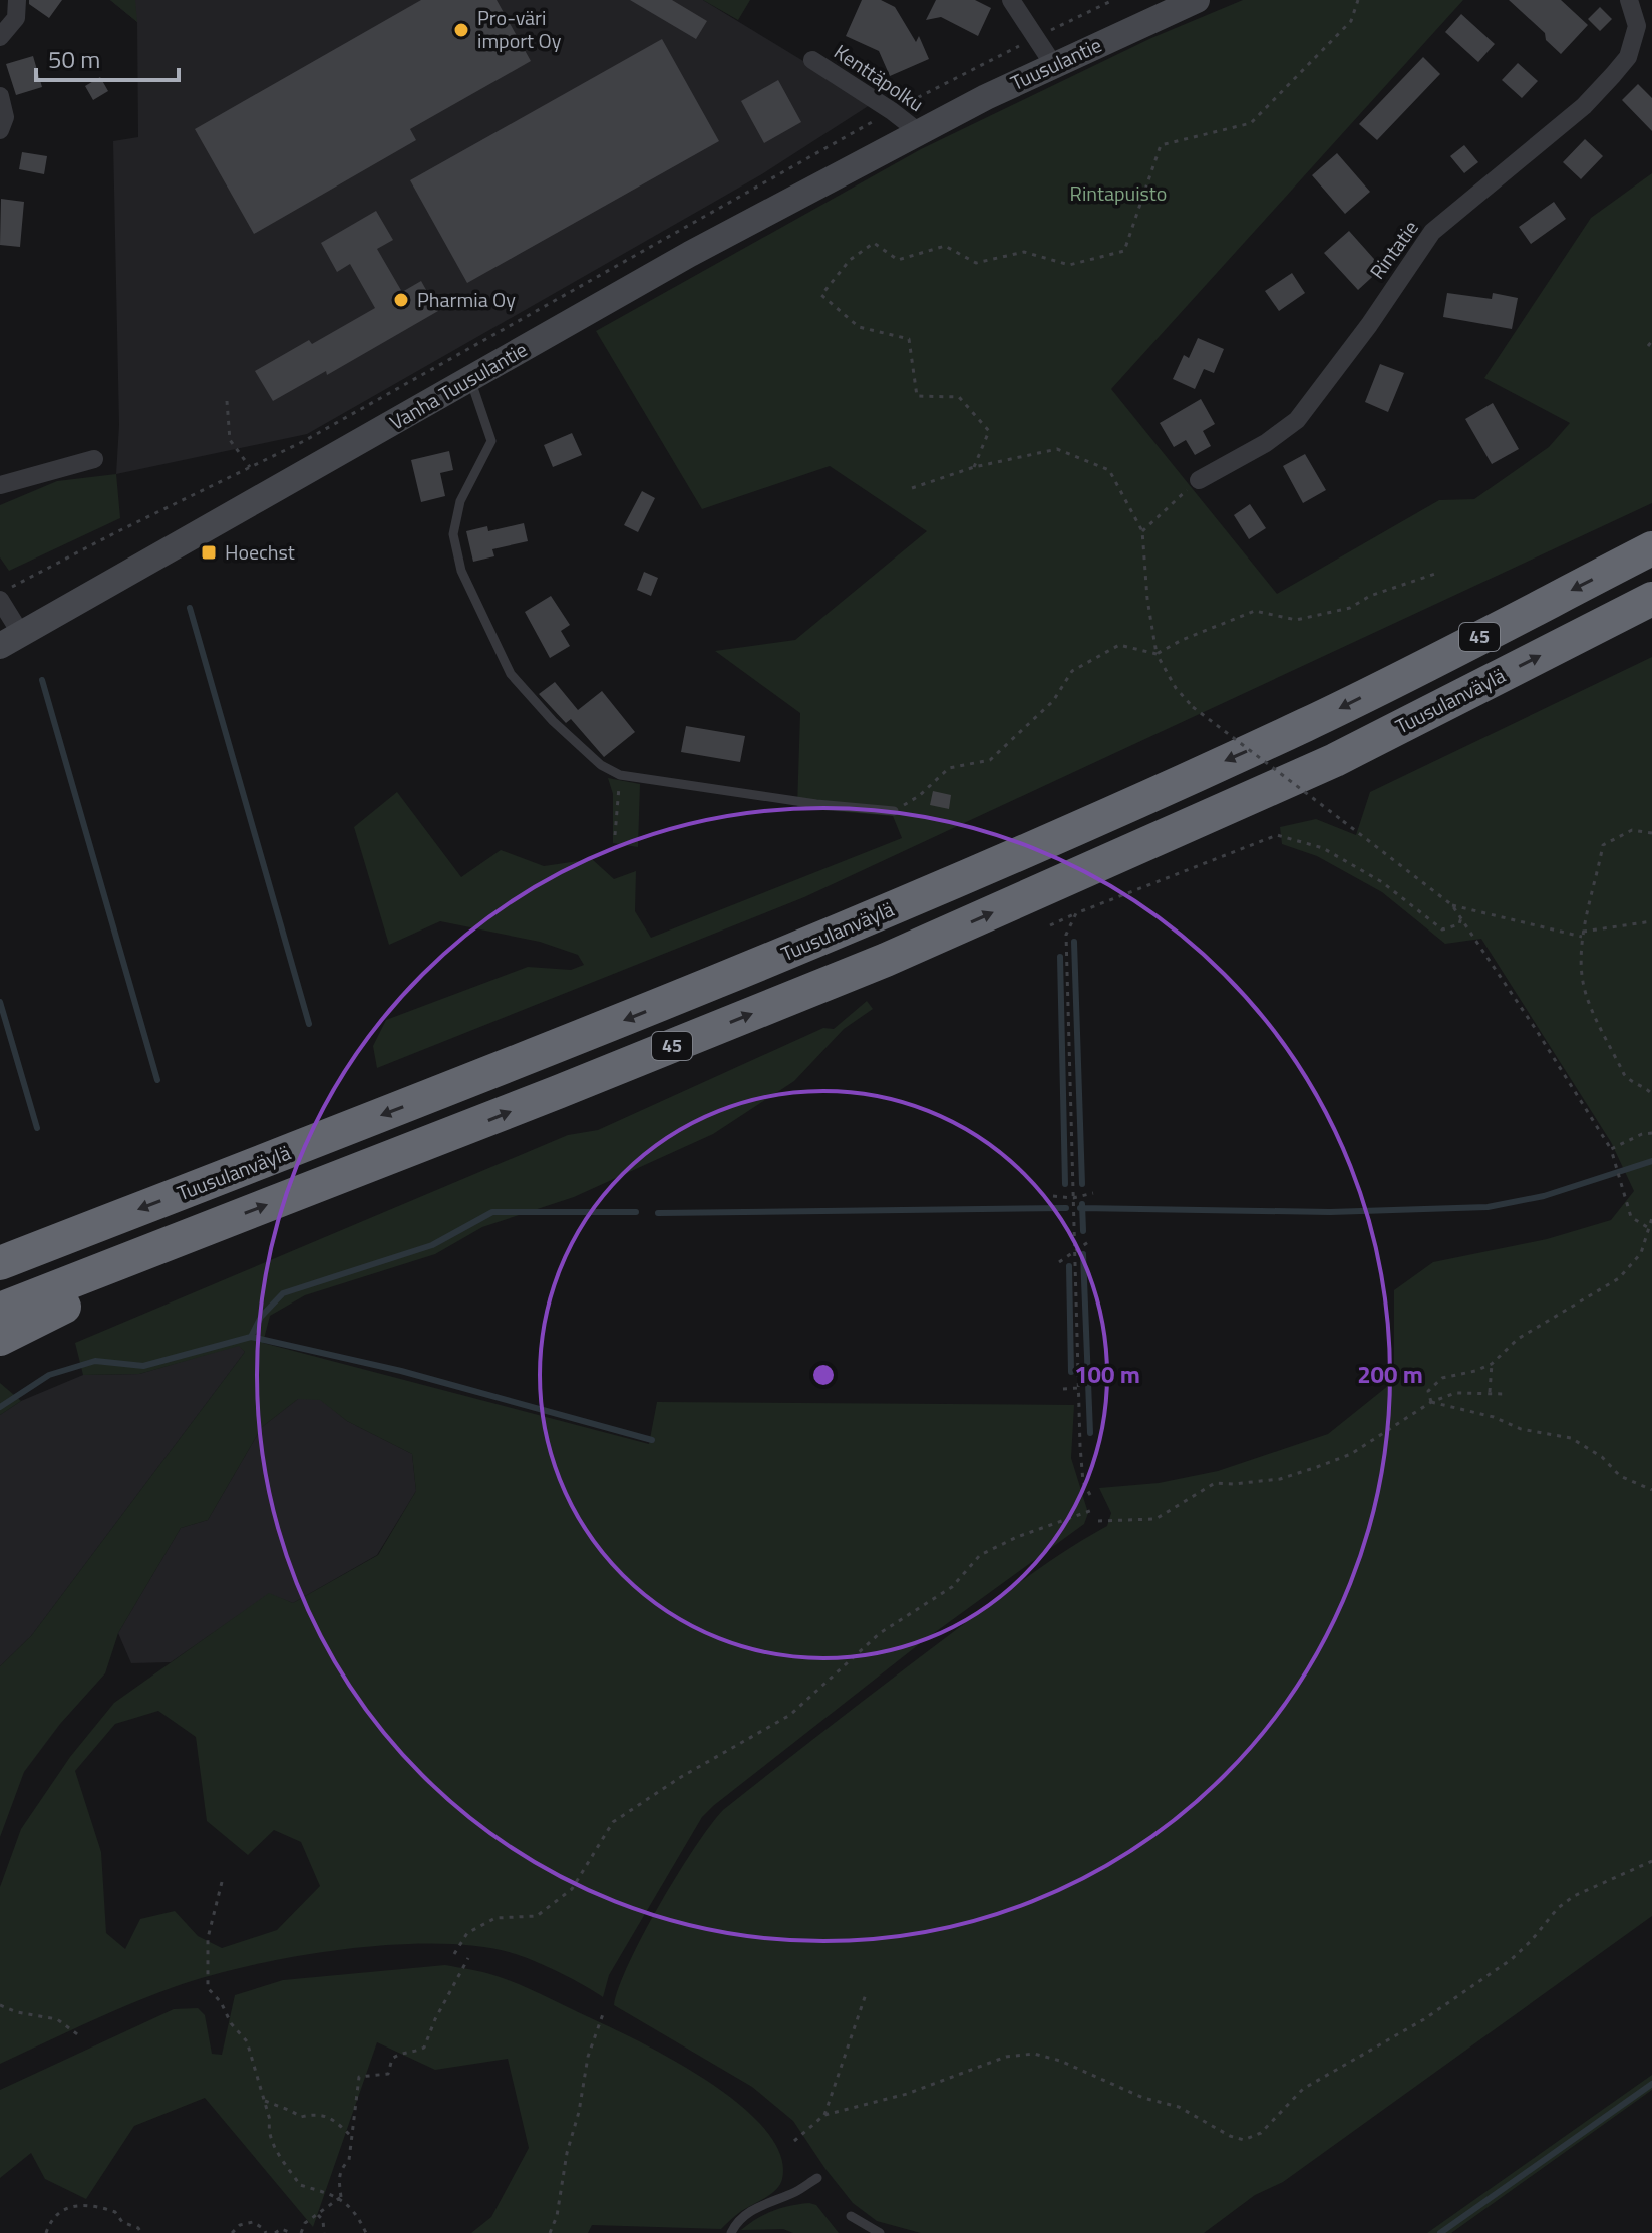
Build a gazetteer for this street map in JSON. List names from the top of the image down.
{
  "streets": {
    "highway": ["45", "Tuusulanväylä"],
    "main road": ["Tuusulantie", "Vanha Tuusulantie"],
    "street": ["Kenttäpolku", "Rintatie"]
  },
  "crossings": [
    ["Tuusulantie", "Kenttäpolku"],
    ["Tuusulantie", "Vanha Tuusulantie"],
    ["Kenttäpolku", "Vanha Tuusulantie"]
  ],
  "parks": ["Rintapuisto"],
  "places": {
    "other": ["Pro-väri import Oy", "Pharmia Oy"],
    "transit": ["Hoechst"]
  },
  "scale_bar": "50 m",
  "rings": ["100 m", "200 m"]
}
